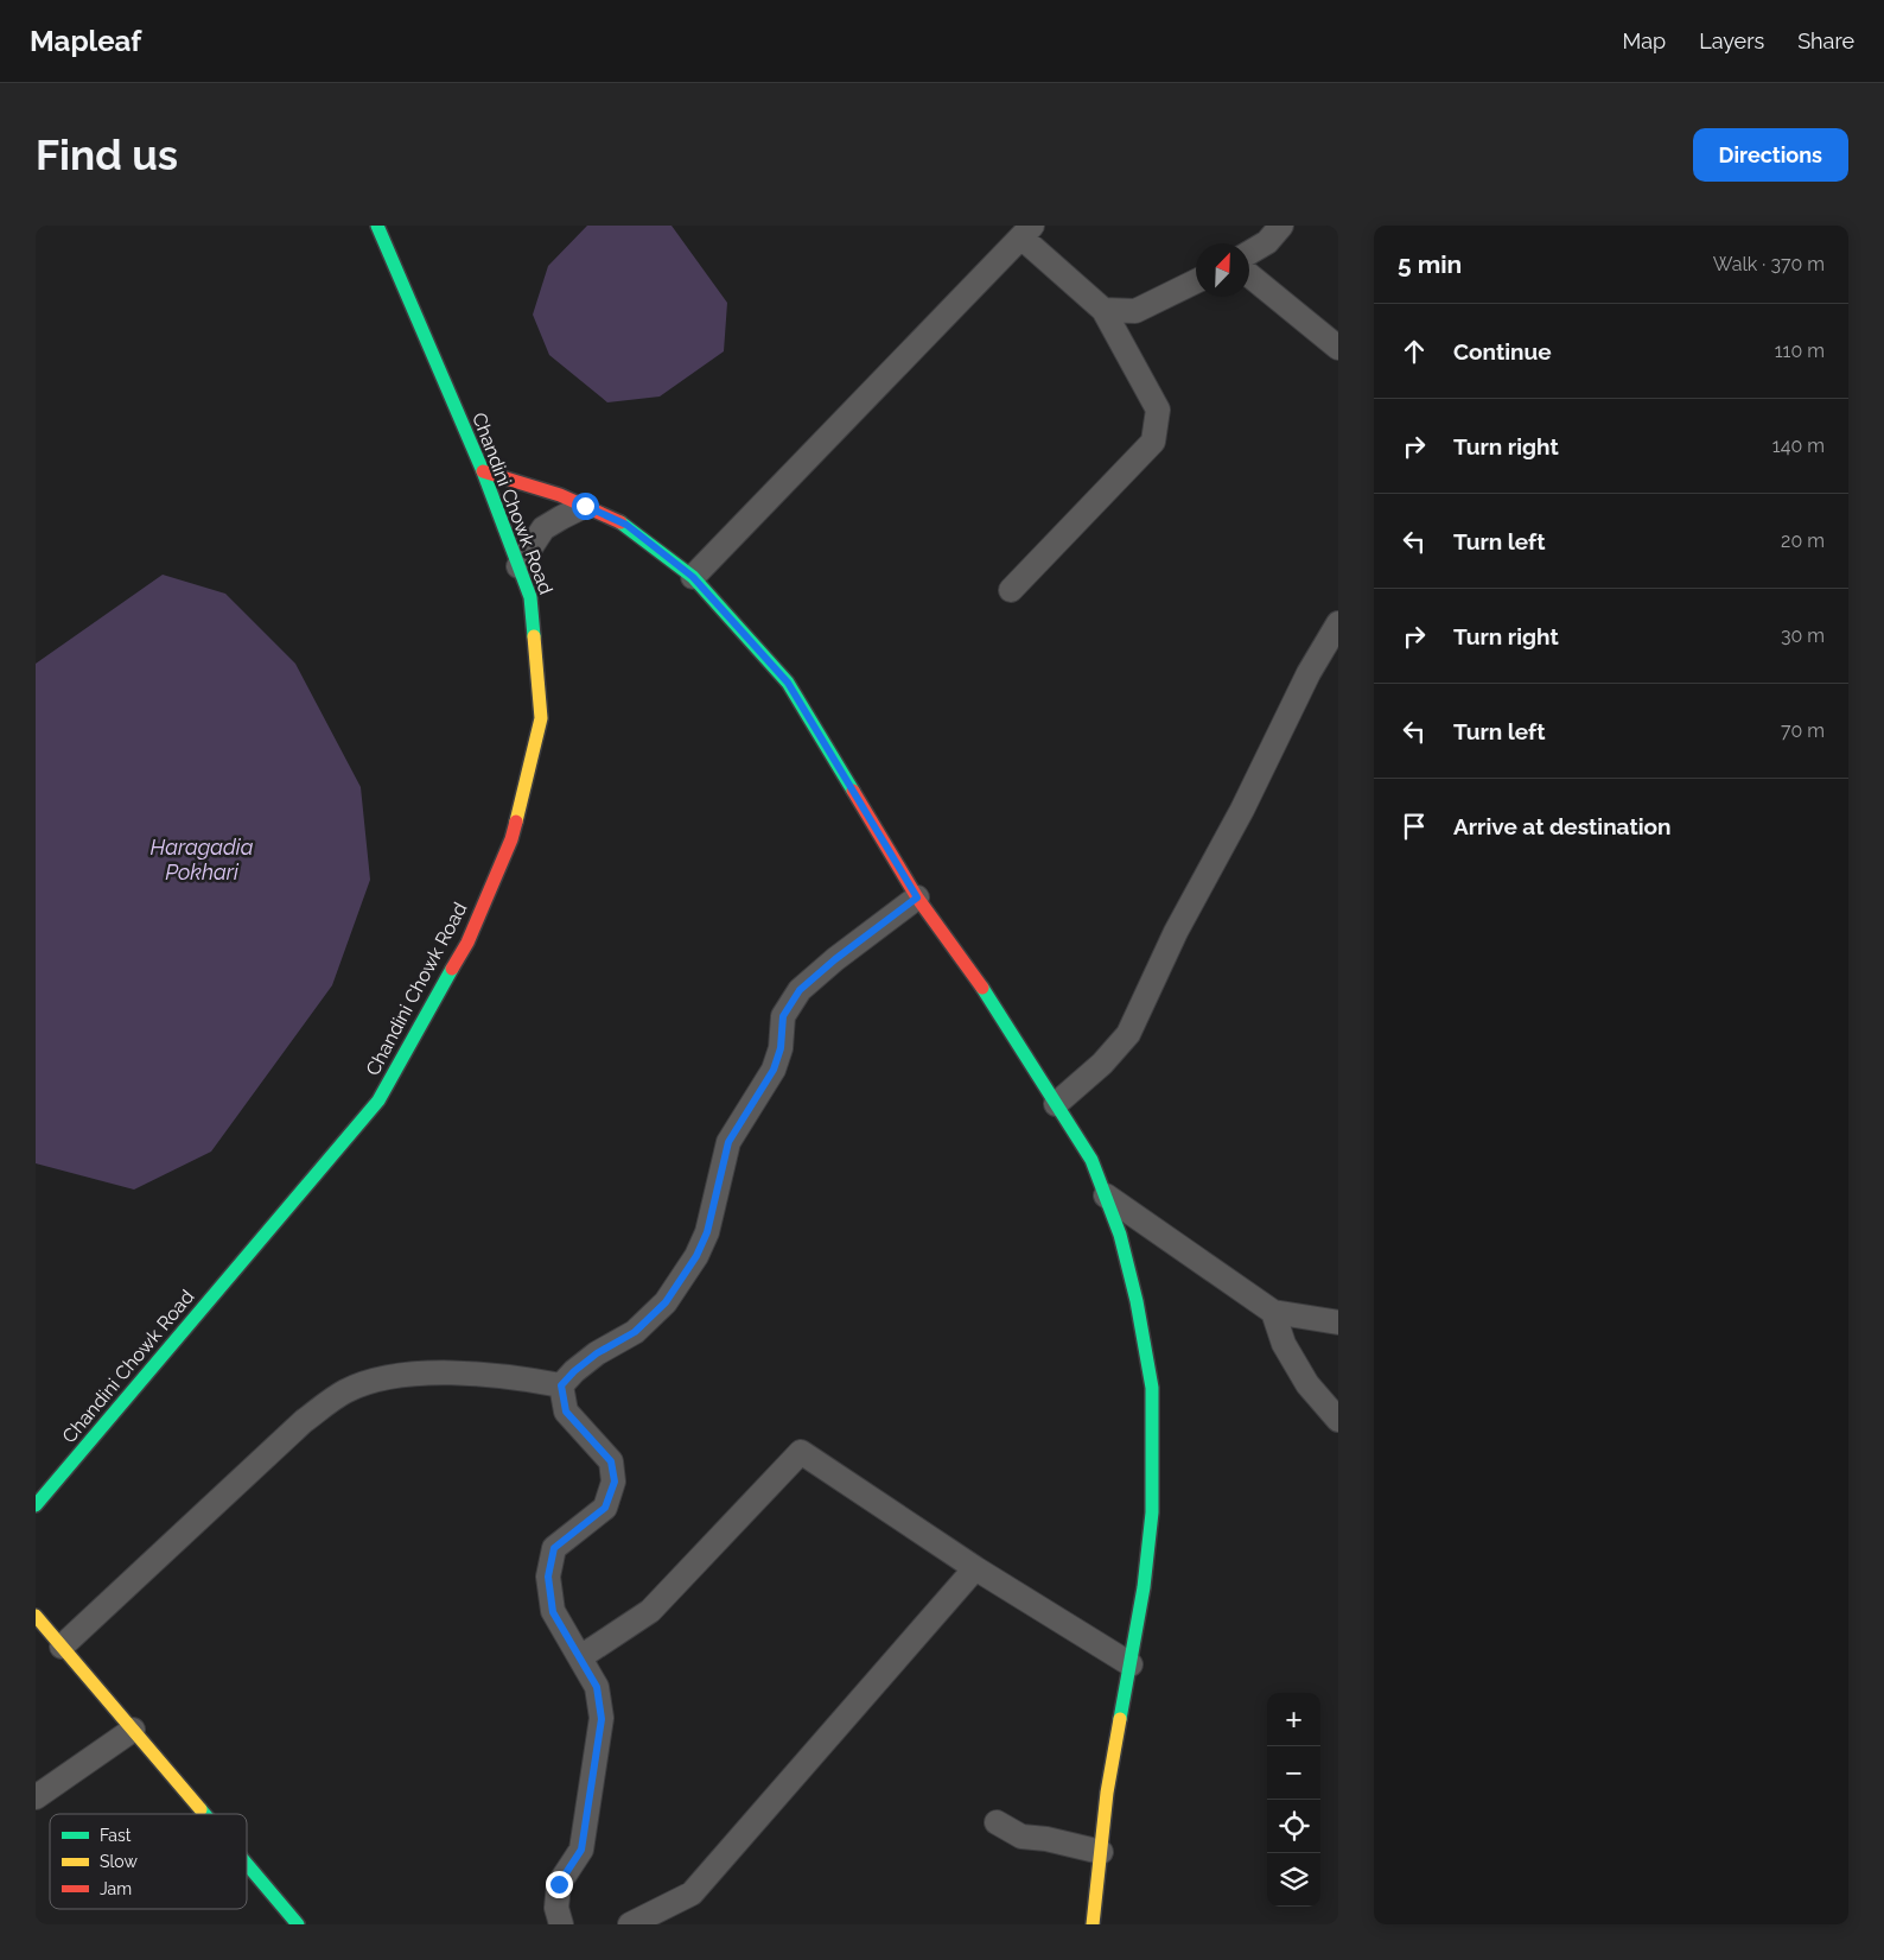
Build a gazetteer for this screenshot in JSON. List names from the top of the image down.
{
  "streets": {
    "street": ["Chandini Chowk Road"]
  },
  "water": ["Haragadia Pokhari"],
  "legend": ["Fast", "Slow", "Jam"],
  "north": "top right",
  "page": {
    "header": "Mapleaf",
    "nav": ["Map", "Layers", "Share"],
    "buttons": "Directions",
    "title": "Find us",
    "heading": ["5 min", "Walk · 370 m"],
    "list": [
      ["Continue", "110 m"],
      ["Turn right", "140 m"],
      ["Turn left", "20 m"],
      ["Turn right", "30 m"],
      ["Turn left", "70 m"],
      "Arrive at destination"
    ],
    "map_buttons": ["+", "−"]
  }
}
